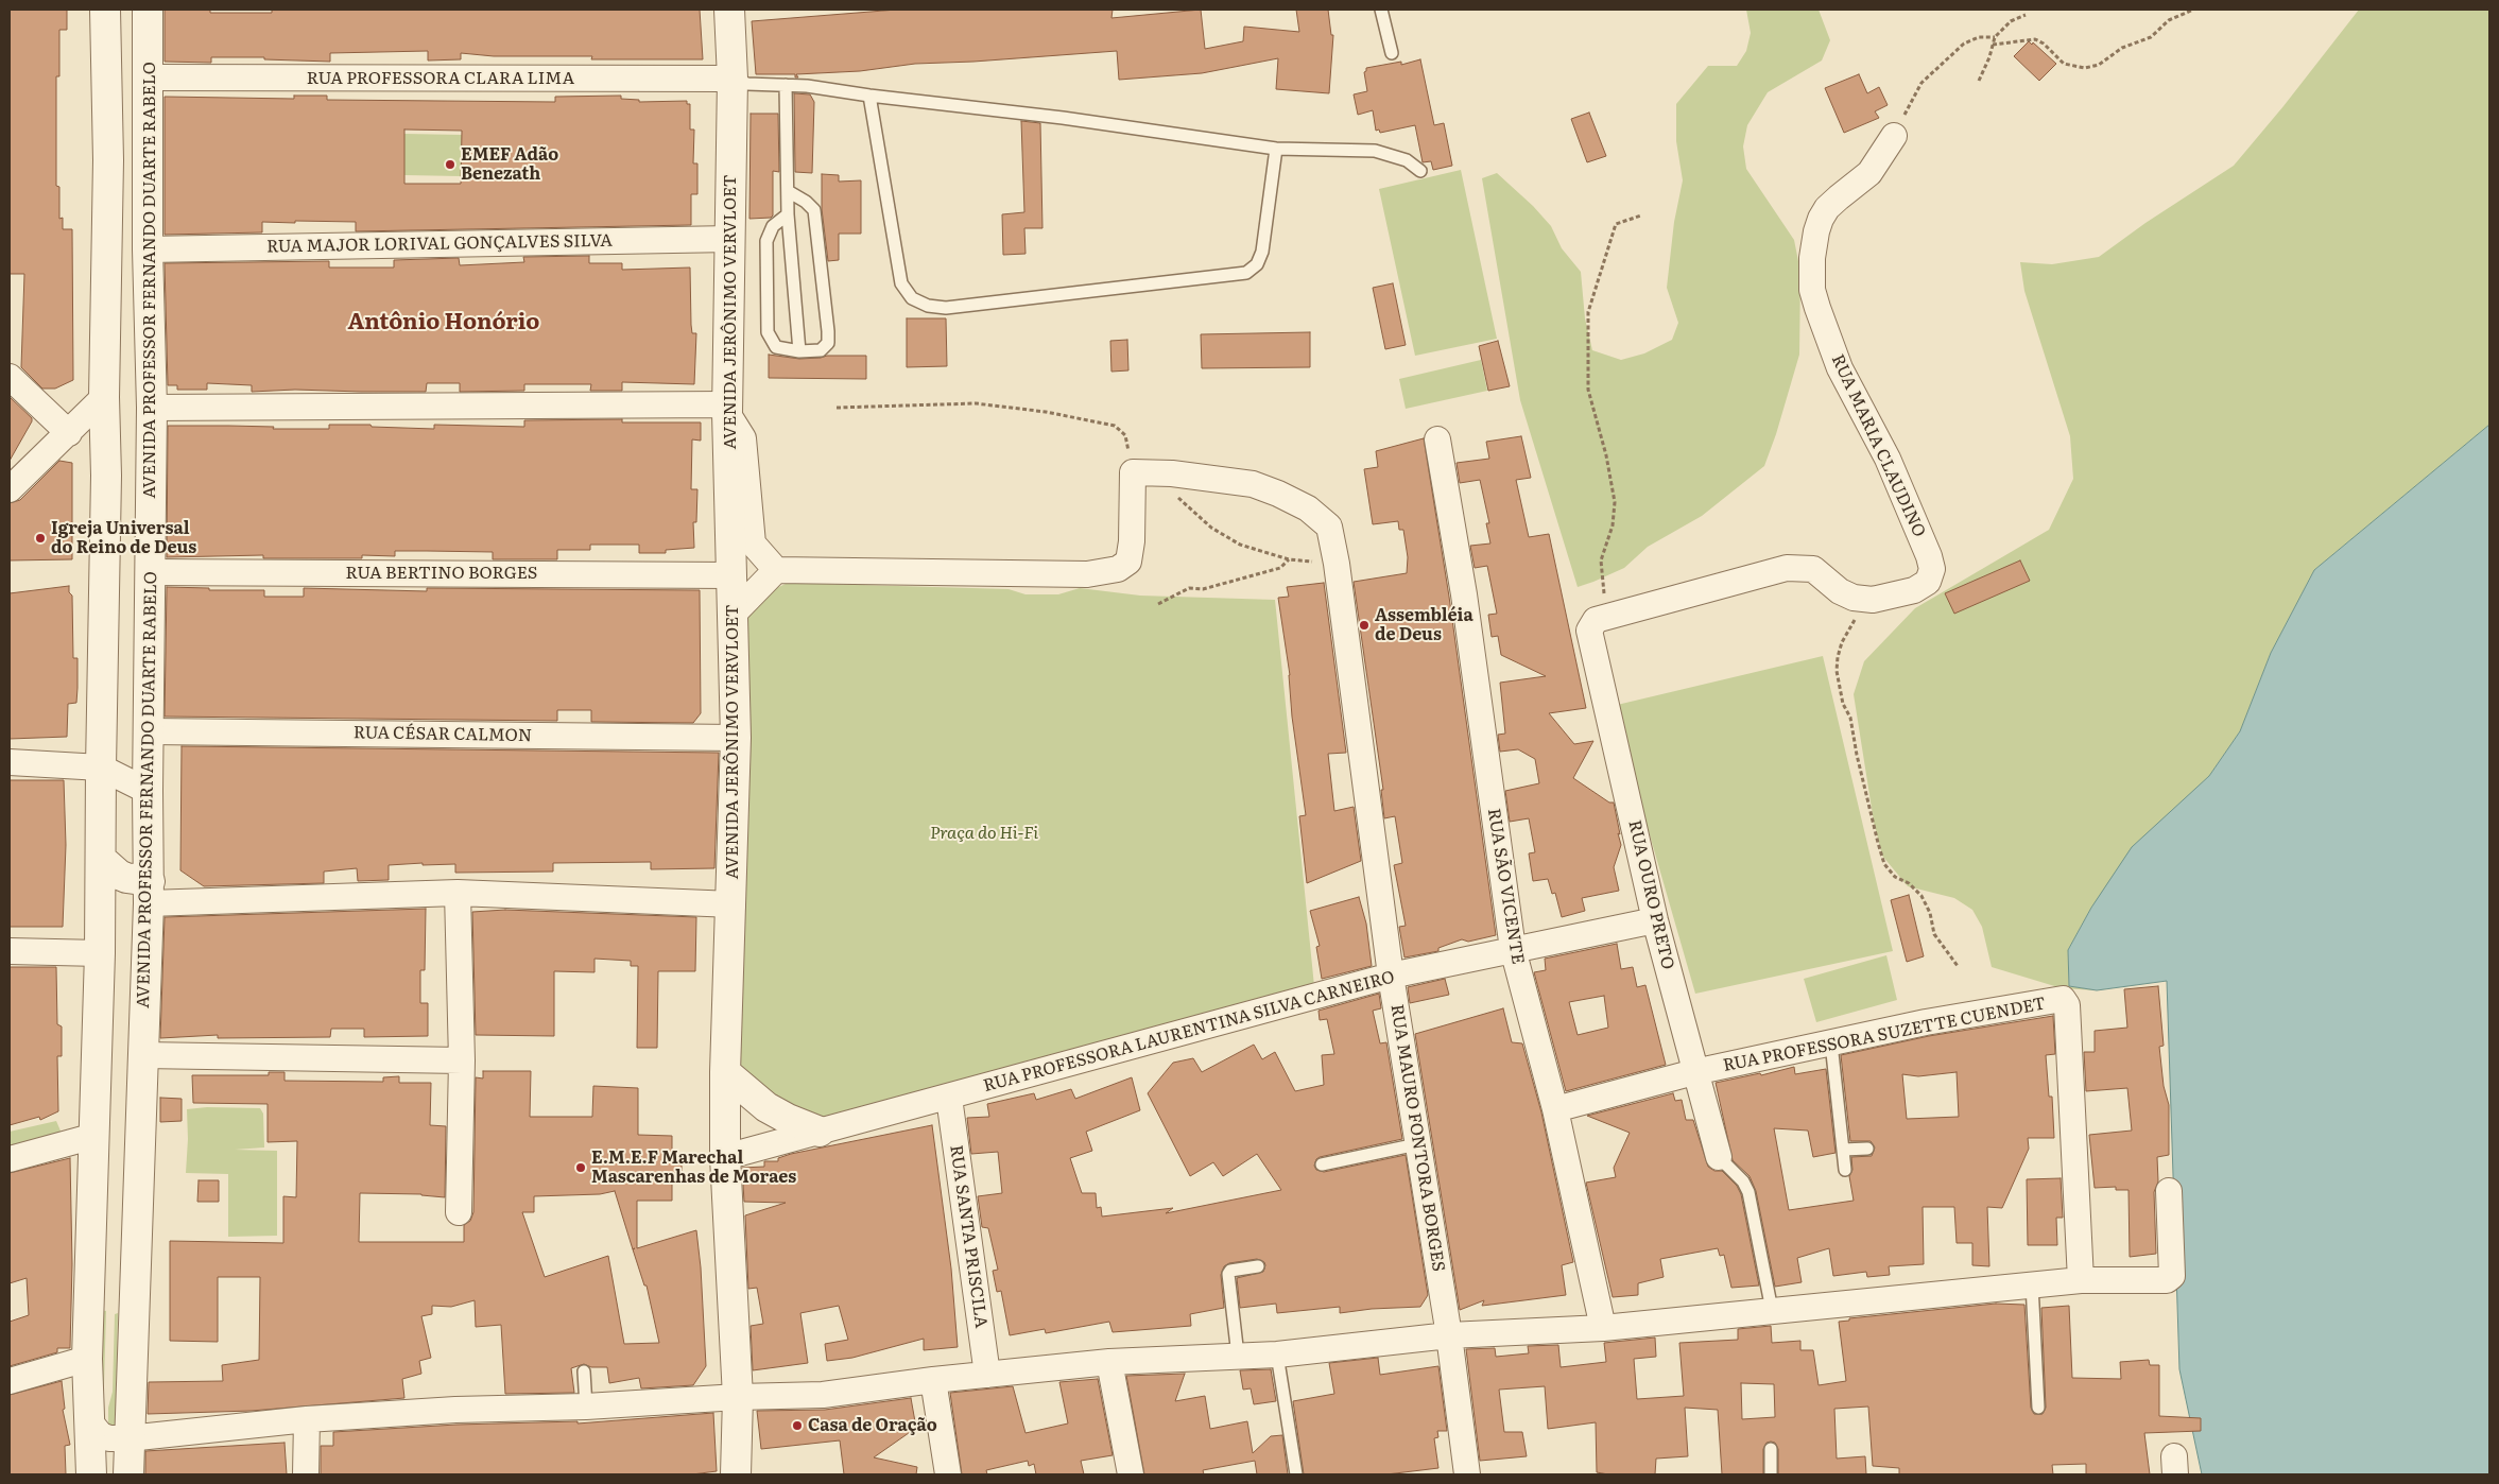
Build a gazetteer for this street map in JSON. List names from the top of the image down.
{
  "streets": {
    "street": [
      "RUA PROFESSORA CLARA LIMA",
      "RUA MAJOR LORIVAL GONÇALVES SILVA",
      "AVENIDA PROFESSOR FERNANDO DUARTE RABELO",
      "AVENIDA JERÔNIMO VERVLOET",
      "RUA MARIA CLAUDINO",
      "RUA BERTINO BORGES",
      "RUA CÉSAR CALMON",
      "RUA SÃO VICENTE",
      "RUA OURO PRETO",
      "RUA PROFESSORA LAURENTINA SILVA CARNEIRO",
      "RUA PROFESSORA SUZETTE CUENDET",
      "RUA MAURO FONTORA BORGES",
      "RUA SANTA PRISCILA"
    ]
  },
  "crossings": [
    ["RUA PROFESSORA CLARA LIMA", "AVENIDA PROFESSOR FERNANDO DUARTE RABELO"],
    ["RUA PROFESSORA CLARA LIMA", "AVENIDA JERÔNIMO VERVLOET"],
    ["RUA MAJOR LORIVAL GONÇALVES SILVA", "AVENIDA PROFESSOR FERNANDO DUARTE RABELO"],
    ["RUA MAJOR LORIVAL GONÇALVES SILVA", "AVENIDA JERÔNIMO VERVLOET"],
    ["AVENIDA PROFESSOR FERNANDO DUARTE RABELO", "RUA BERTINO BORGES"],
    ["AVENIDA PROFESSOR FERNANDO DUARTE RABELO", "RUA CÉSAR CALMON"],
    ["AVENIDA JERÔNIMO VERVLOET", "RUA BERTINO BORGES"],
    ["AVENIDA JERÔNIMO VERVLOET", "RUA CÉSAR CALMON"],
    ["AVENIDA JERÔNIMO VERVLOET", "RUA PROFESSORA LAURENTINA SILVA CARNEIRO"],
    ["RUA MARIA CLAUDINO", "RUA OURO PRETO"],
    ["RUA SÃO VICENTE", "RUA PROFESSORA LAURENTINA SILVA CARNEIRO"],
    ["RUA SÃO VICENTE", "RUA PROFESSORA SUZETTE CUENDET"],
    ["RUA OURO PRETO", "RUA PROFESSORA LAURENTINA SILVA CARNEIRO"],
    ["RUA OURO PRETO", "RUA PROFESSORA SUZETTE CUENDET"],
    ["RUA PROFESSORA LAURENTINA SILVA CARNEIRO", "RUA MAURO FONTORA BORGES"],
    ["RUA PROFESSORA LAURENTINA SILVA CARNEIRO", "RUA SANTA PRISCILA"]
  ],
  "districts": ["Antônio Honório"],
  "parks": ["Praça do Hi-Fi"],
  "places": [
    "EMEF Adão Benezath",
    "Igreja Universal do Reino de Deus",
    "Assembléia de Deus",
    "E.M.E.F Marechal Mascarenhas de Moraes",
    "Casa de Oração"
  ]
}
